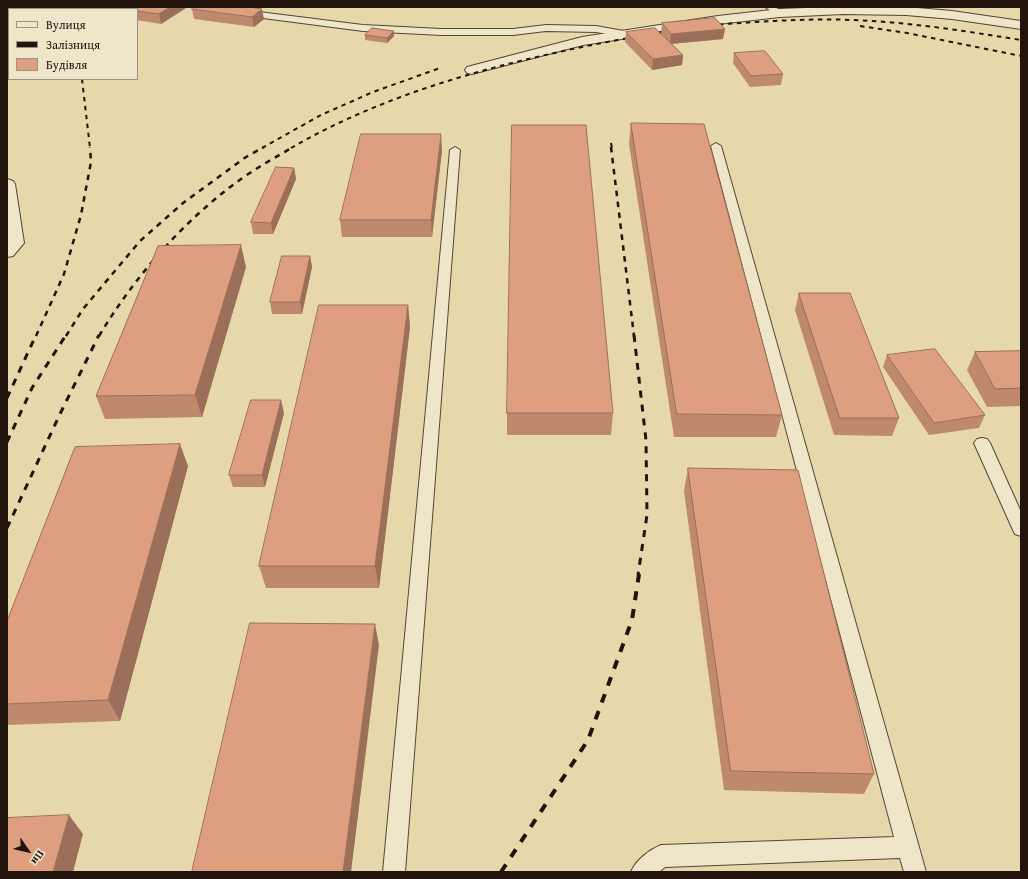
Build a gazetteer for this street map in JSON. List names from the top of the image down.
{
  "legend": ["Вулиця", "Залізниця", "Будівля"],
  "north": "bottom right"
}
